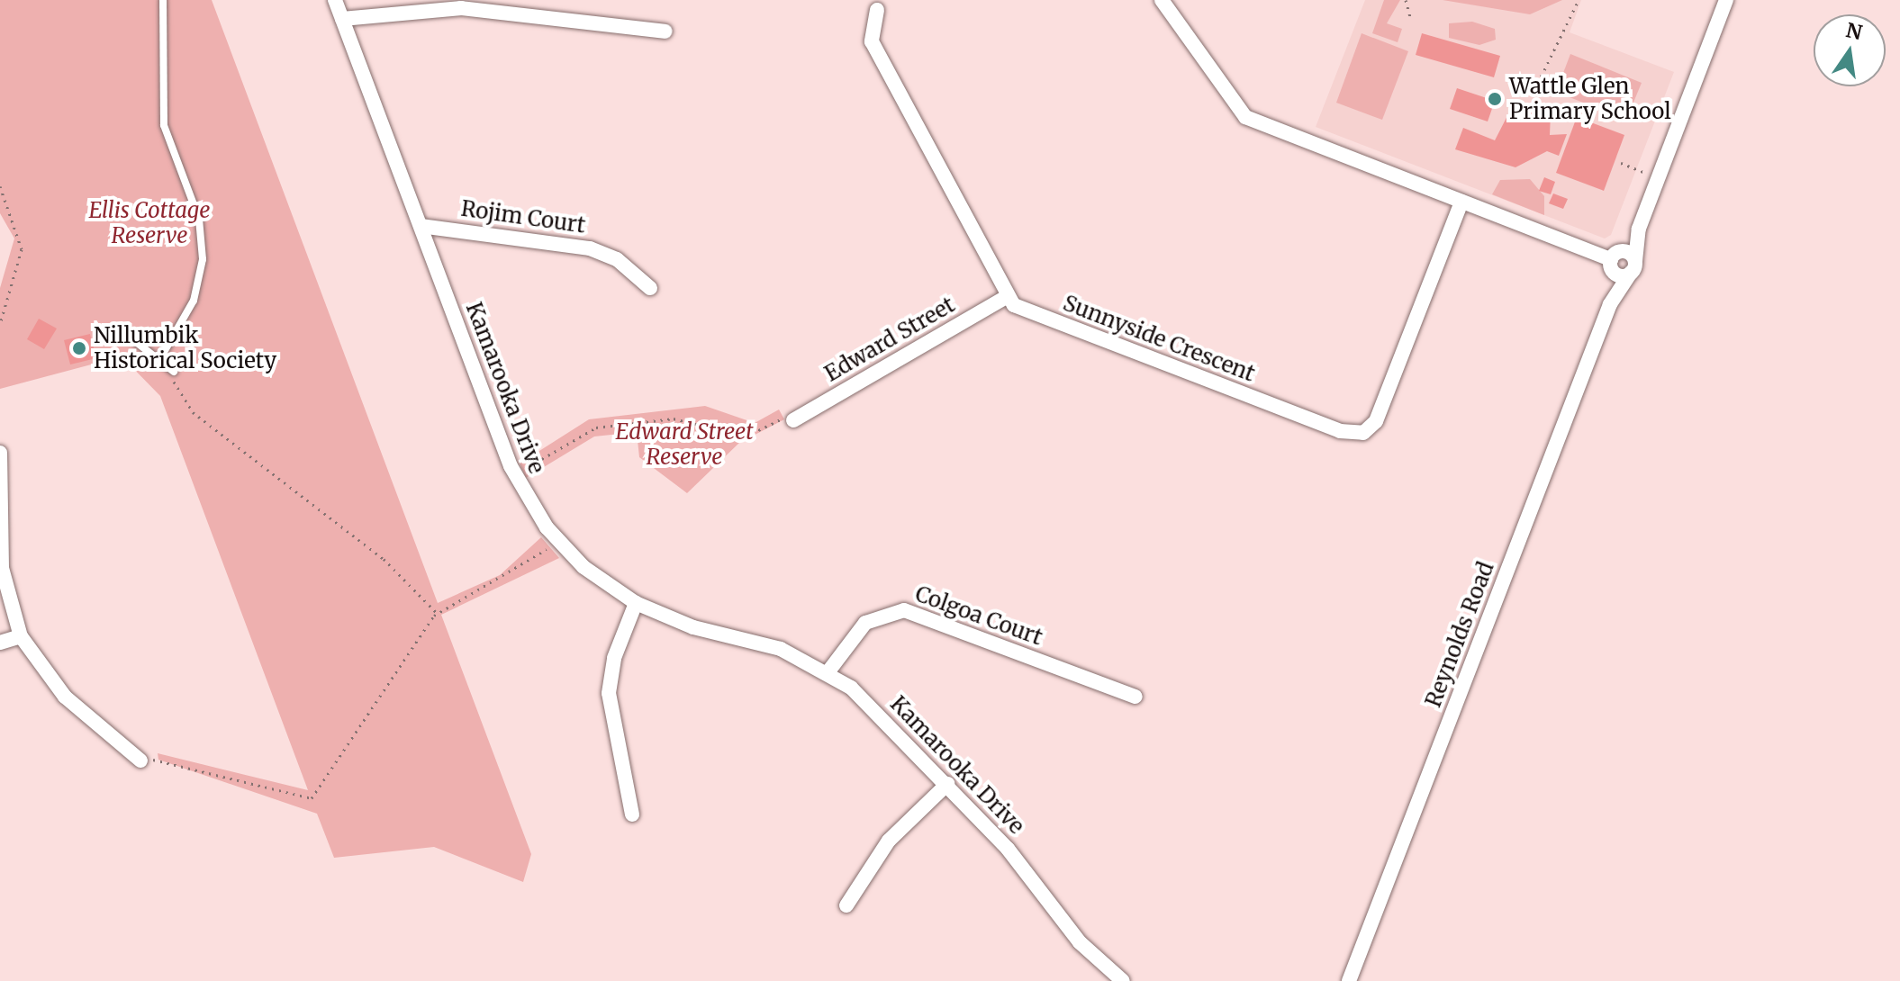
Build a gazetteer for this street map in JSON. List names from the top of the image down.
{
  "streets": {
    "street": [
      "Rojim Court",
      "Sunnyside Crescent",
      "Edward Street",
      "Kamarooka Drive",
      "Colgoa Court",
      "Reynolds Road"
    ]
  },
  "crossings": [
    ["Rojim Court", "Kamarooka Drive"],
    ["Sunnyside Crescent", "Edward Street"],
    ["Kamarooka Drive", "Colgoa Court"]
  ],
  "parks": ["Ellis Cottage Reserve", "Edward Street Reserve"],
  "places": ["Wattle Glen Primary School", "Nillumbik Historical Society"],
  "north": "top"
}
